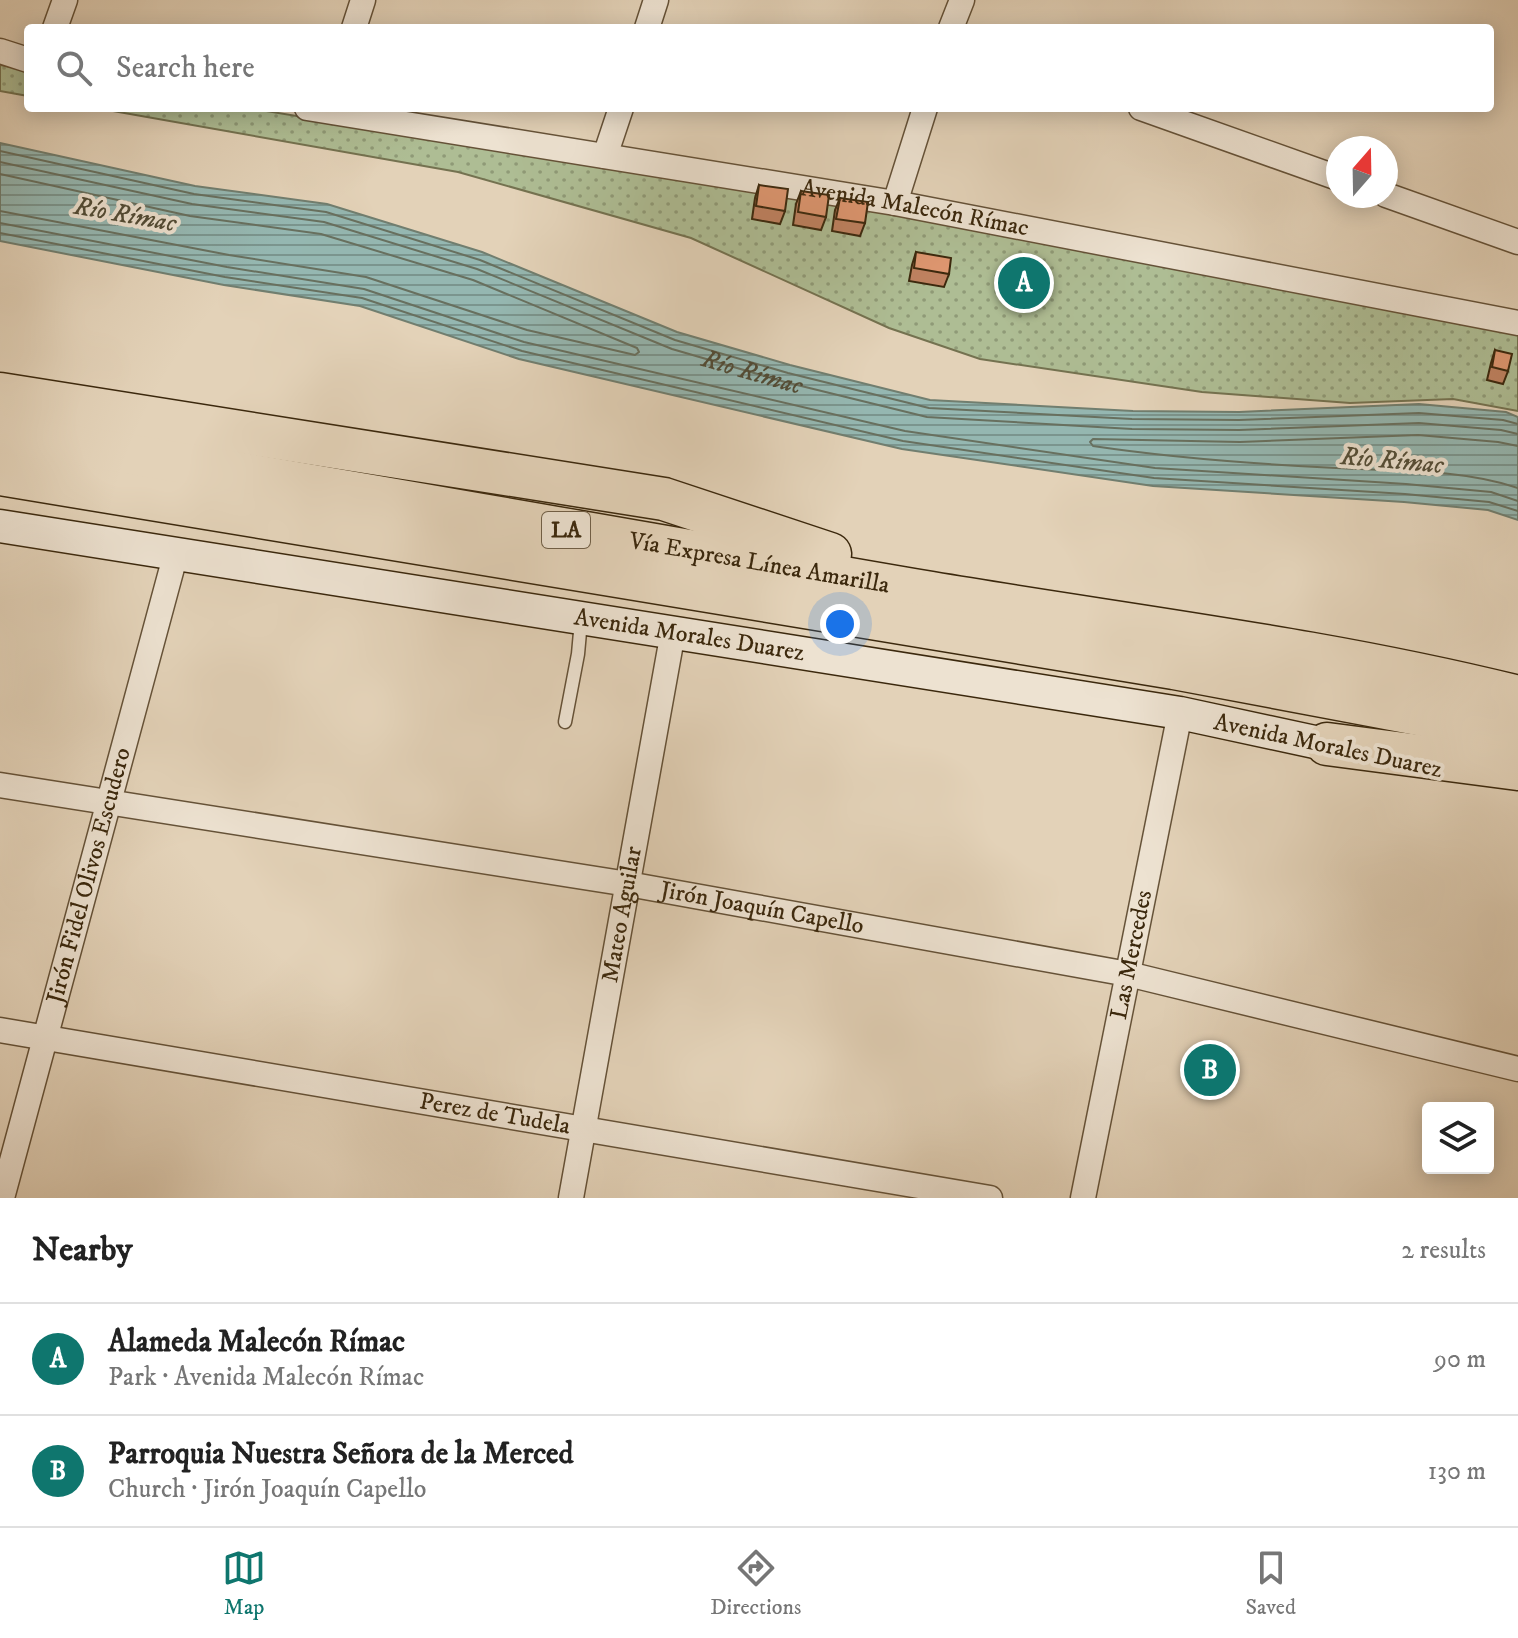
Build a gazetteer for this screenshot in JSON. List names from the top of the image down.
{
  "streets": {
    "highway": ["LA", "Vía Expresa Línea Amarilla"],
    "main road": ["Avenida Morales Duarez"],
    "street": [
      "Avenida Malecón Rímac",
      "Jirón Fidel Olivos Escudero",
      "Jirón Joaquín Capello",
      "Mateo Aguilar",
      "Las Mercedes",
      "Perez de Tudela"
    ]
  },
  "crossings": [
    ["Avenida Morales Duarez", "Jirón Fidel Olivos Escudero"],
    ["Avenida Morales Duarez", "Mateo Aguilar"],
    ["Avenida Morales Duarez", "Las Mercedes"],
    ["Jirón Fidel Olivos Escudero", "Jirón Joaquín Capello"],
    ["Jirón Fidel Olivos Escudero", "Perez de Tudela"],
    ["Jirón Joaquín Capello", "Mateo Aguilar"],
    ["Jirón Joaquín Capello", "Las Mercedes"],
    ["Mateo Aguilar", "Perez de Tudela"]
  ],
  "water": ["Río Rímac"],
  "north": "top",
  "page": {
    "search": "Search here",
    "pins": ["A", "B"],
    "heading": ["Nearby", "2 results"],
    "list": [
      {
        "mark": "A",
        "name": "Alameda Malecón Rímac",
        "note": "Park · Avenida Malecón Rímac",
        "value": "90 m"
      },
      {
        "mark": "B",
        "name": "Parroquia Nuestra Señora de la Merced",
        "note": "Church · Jirón Joaquín Capello",
        "value": "130 m"
      }
    ],
    "nav": ["Map", "Directions", "Saved"]
  }
}
